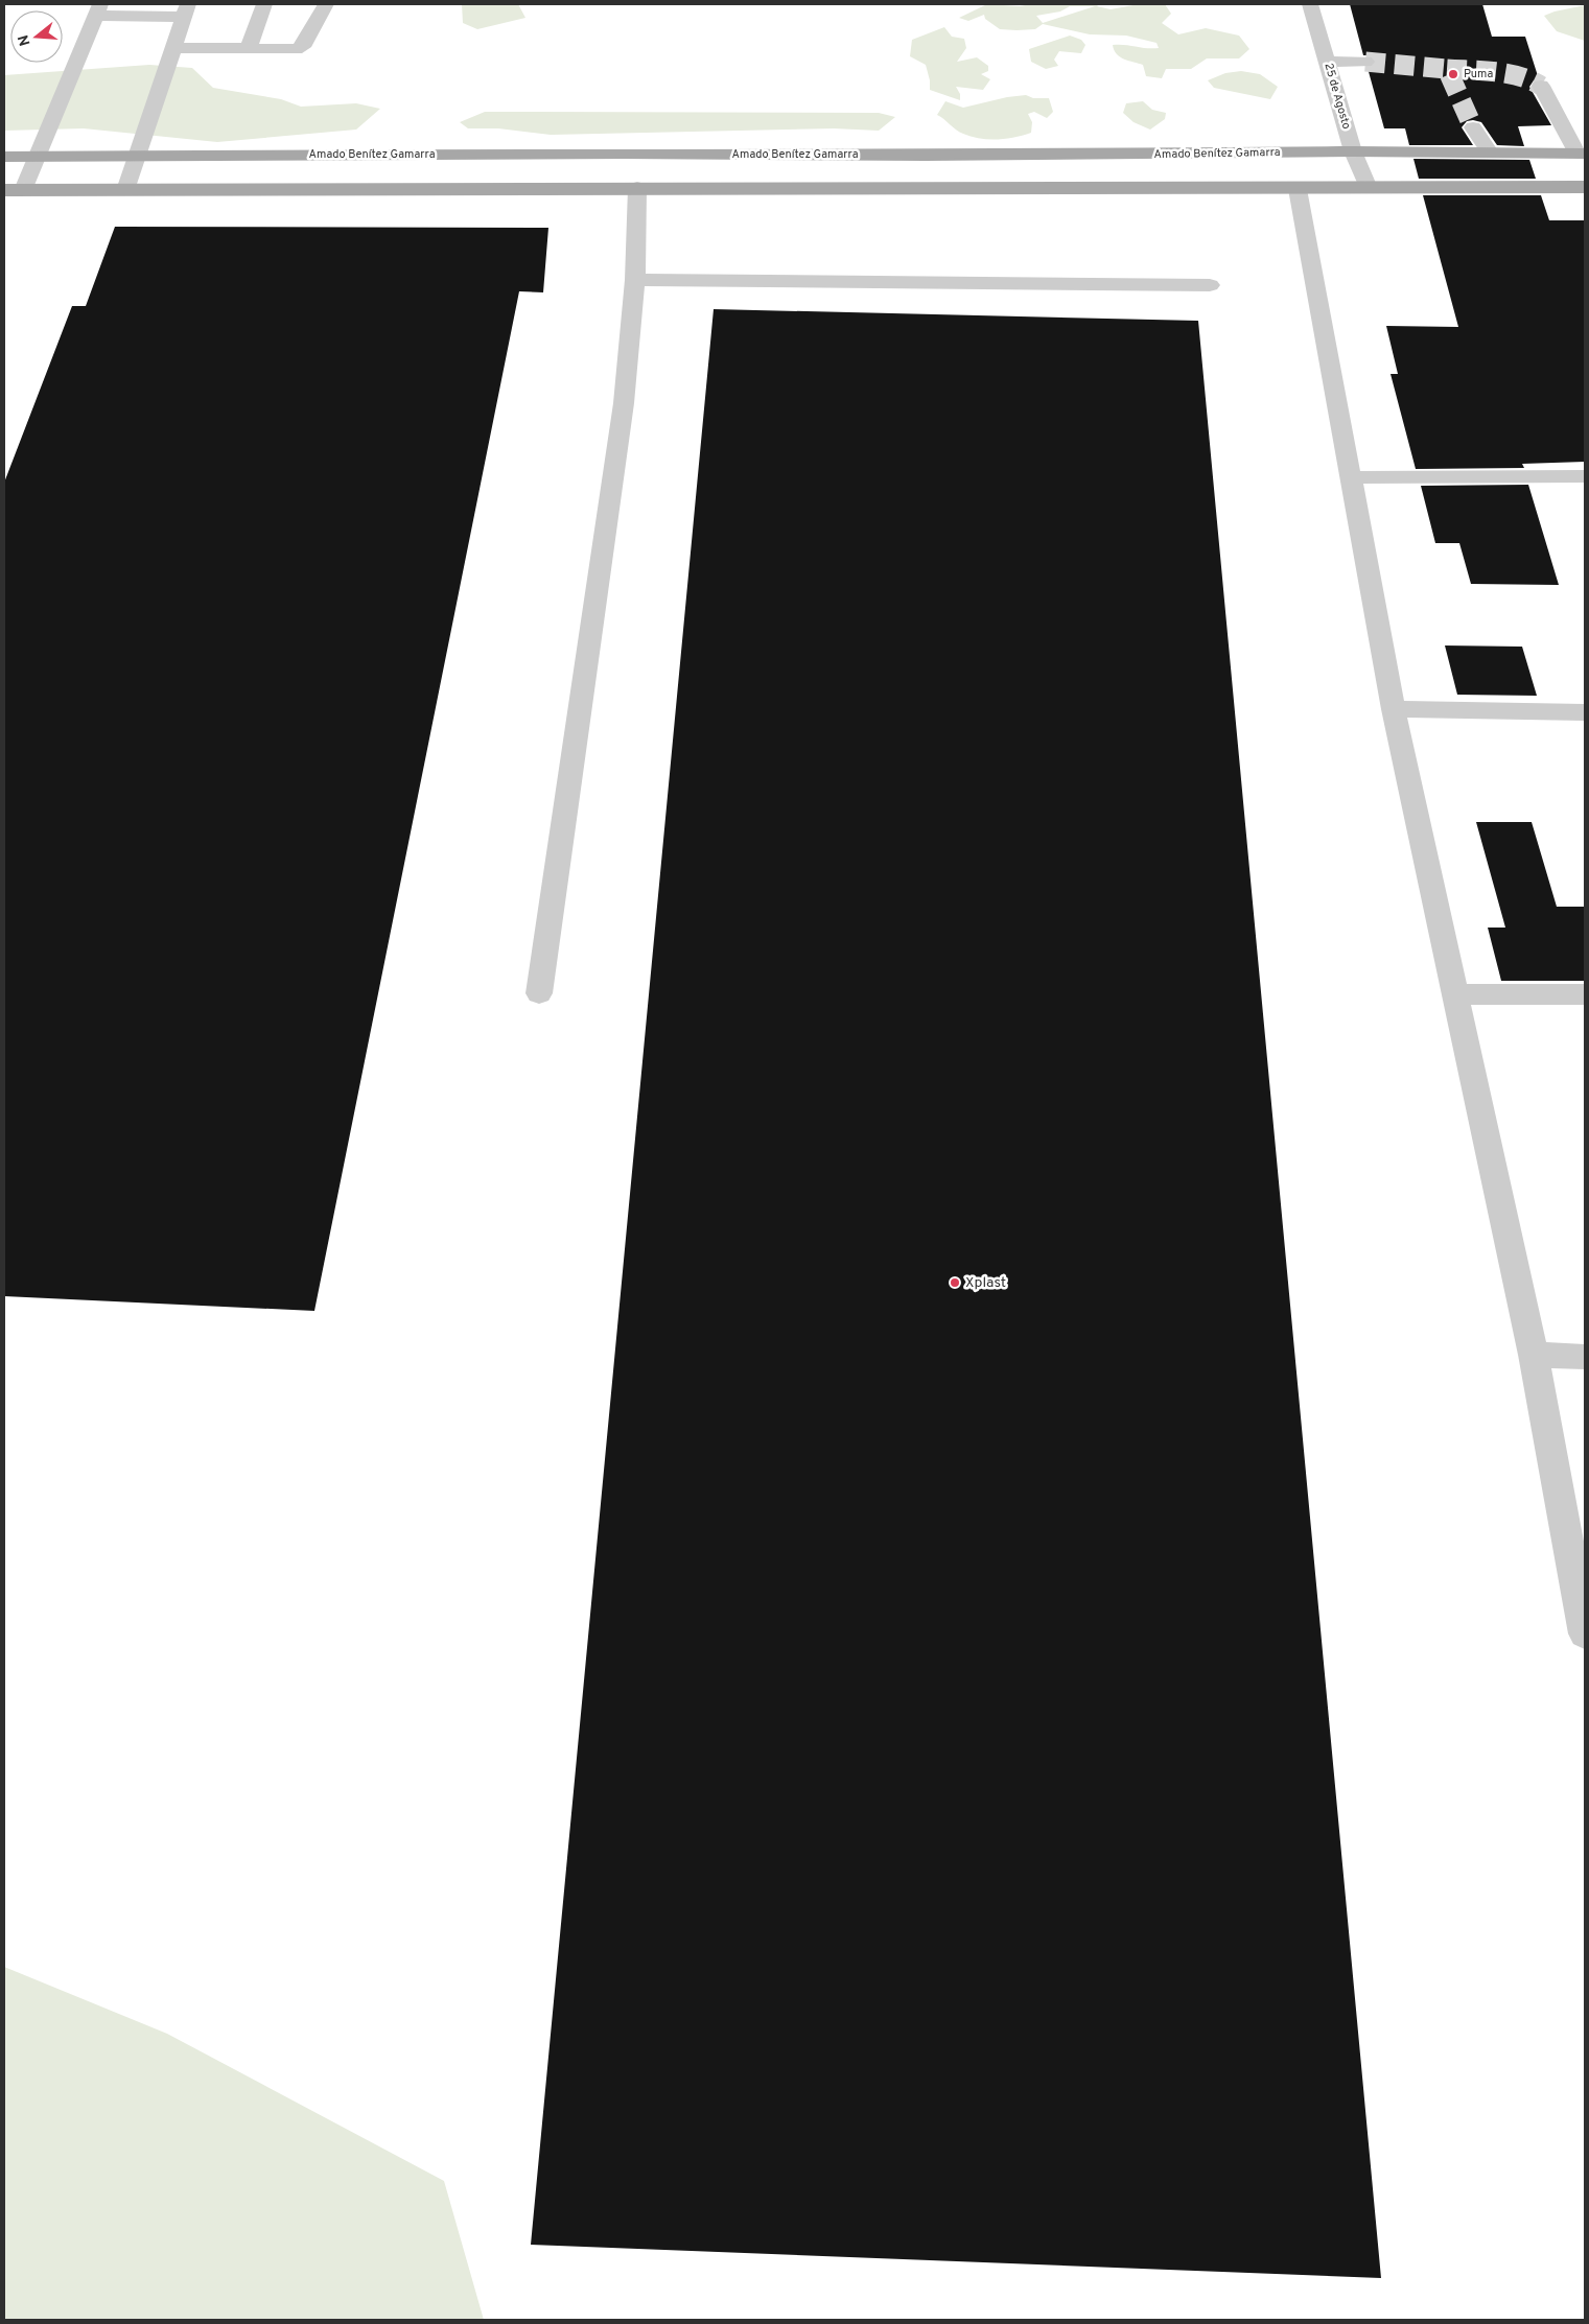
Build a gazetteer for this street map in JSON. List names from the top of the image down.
{
  "streets": {
    "main road": ["Amado Benítez Gamarra"],
    "street": ["25 de Agosto"]
  },
  "crossings": [
    ["25 de Agosto", "Amado Benítez Gamarra"]
  ],
  "places": ["Puma", "Xplast"],
  "north": "left"
}
